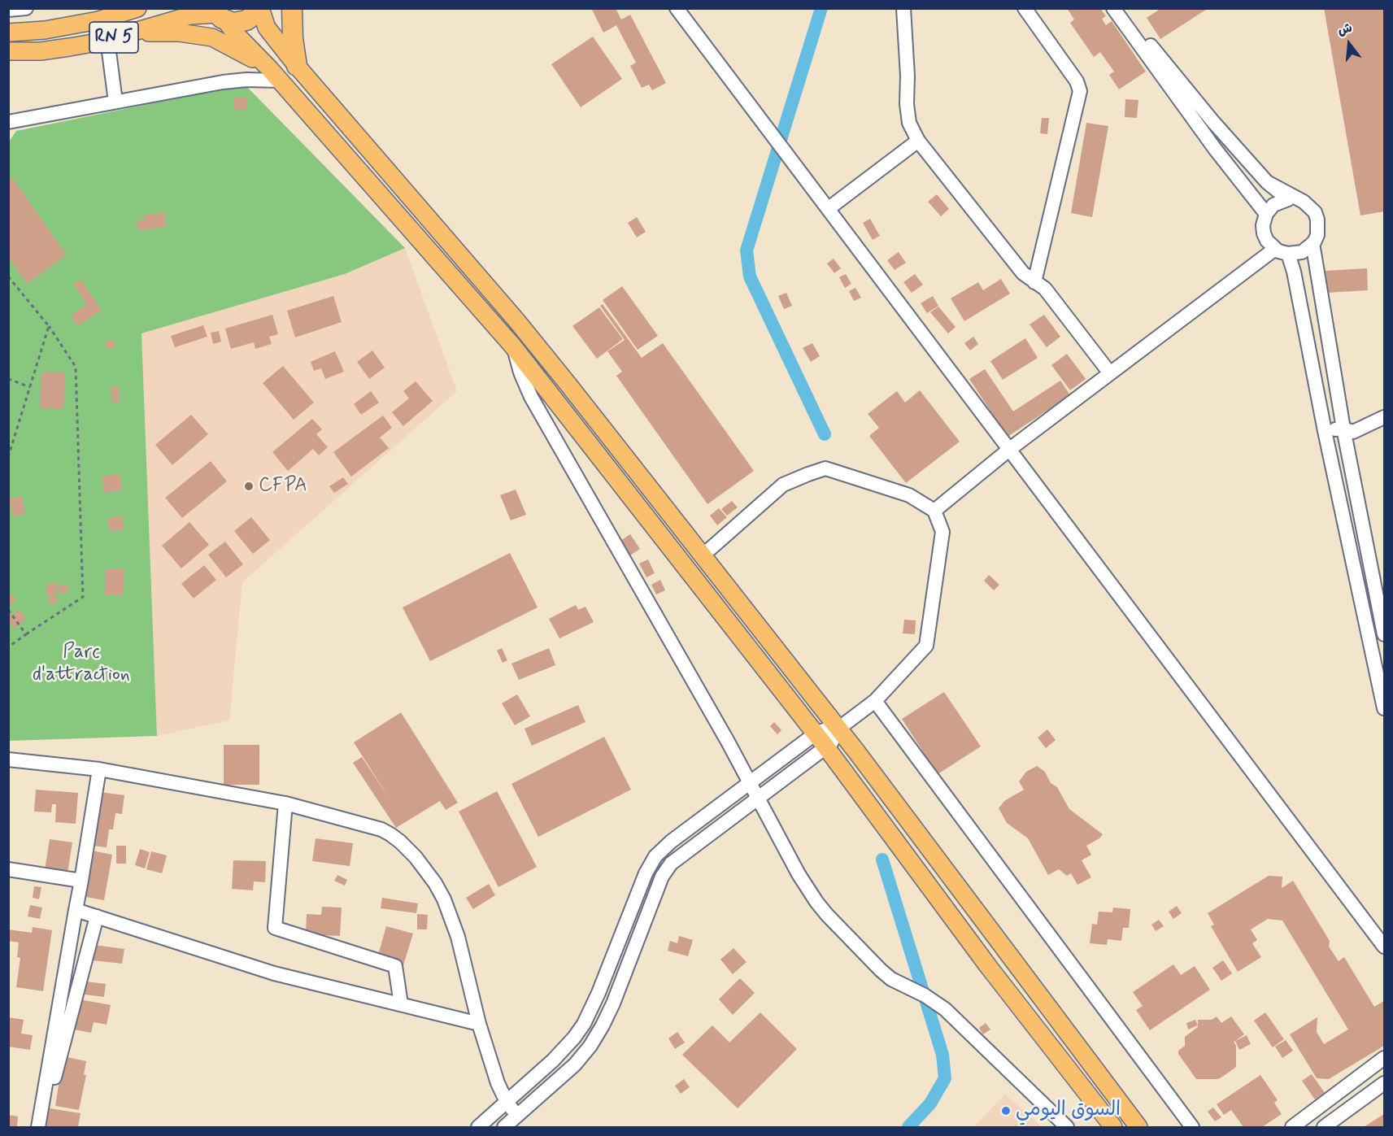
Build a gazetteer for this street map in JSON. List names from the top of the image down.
{
  "streets": {
    "main road": ["RN 5"]
  },
  "parks": ["Parc d'attraction"],
  "places": ["CFPA", "السوق اليومي"],
  "north": "top"
}
